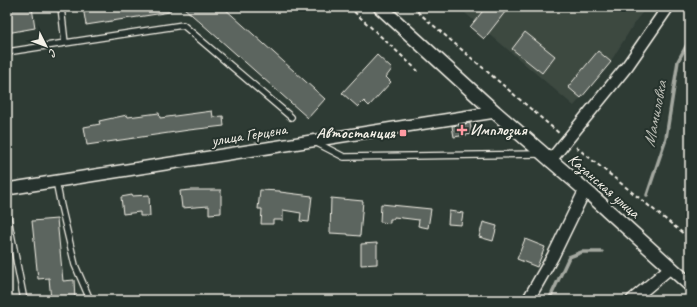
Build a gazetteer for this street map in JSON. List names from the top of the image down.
{
  "streets": {
    "street": ["улица Герцена", "Казанская улица"]
  },
  "crossings": [
    ["улица Герцена", "Казанская улица"]
  ],
  "water": ["Мамиловка"],
  "places": {
    "health": ["Имплозия"],
    "transit": ["Автостанция"]
  },
  "north": "bottom right"
}
